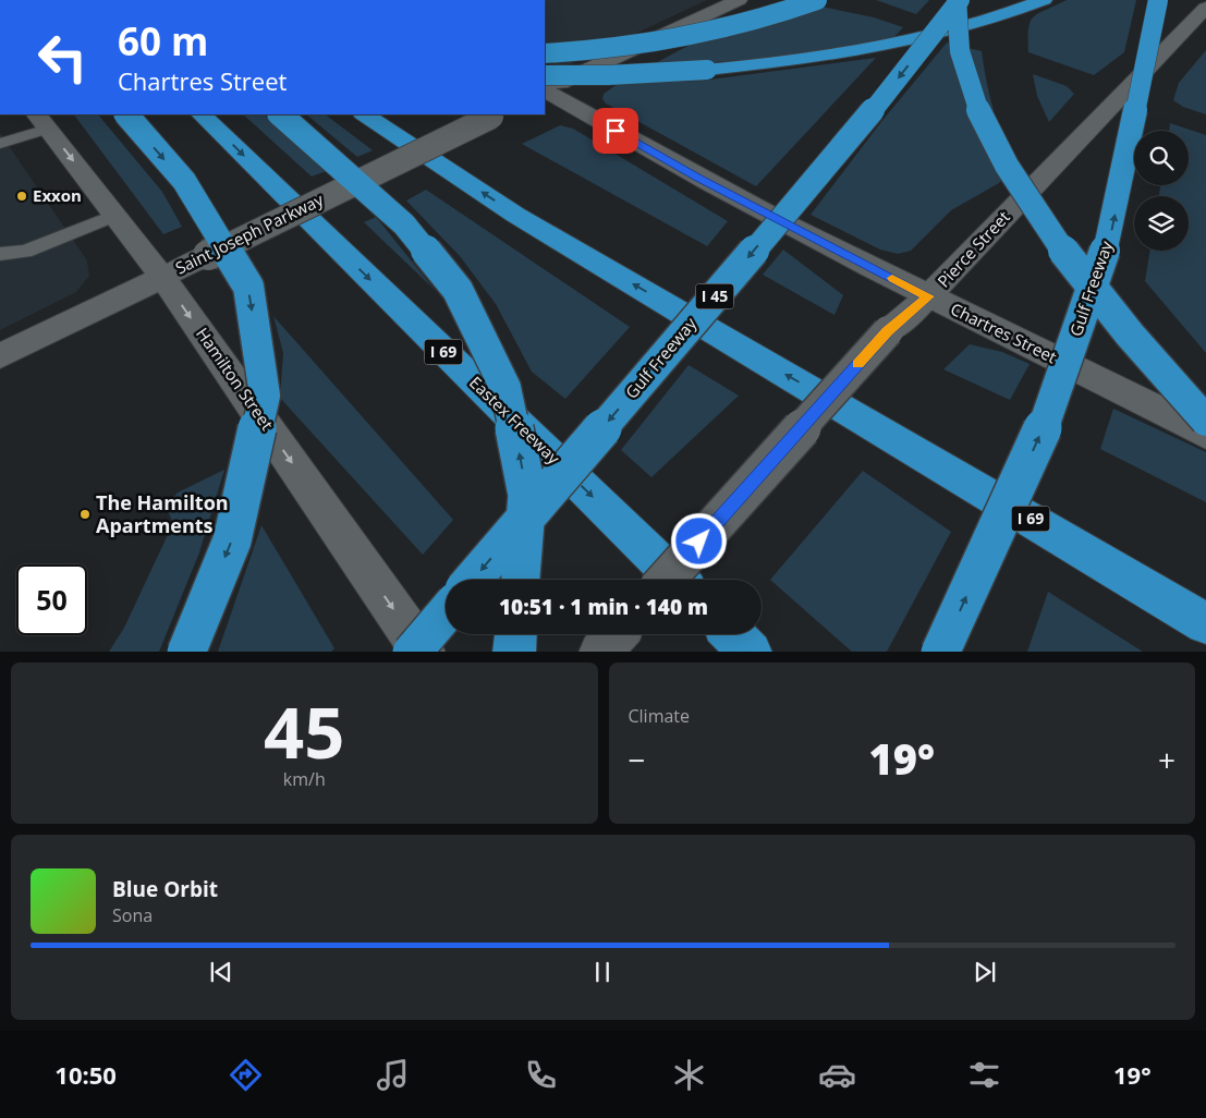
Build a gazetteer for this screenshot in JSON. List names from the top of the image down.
{
  "streets": {
    "highway": [
      "Gulf Freeway",
      "I 45",
      "I 69",
      "Eastex Freeway"
    ],
    "street": [
      "Saint Joseph Parkway",
      "Pierce Street",
      "Chartres Street",
      "Hamilton Street"
    ]
  },
  "crossings": [
    ["Saint Joseph Parkway", "Hamilton Street"],
    ["Pierce Street", "Chartres Street"]
  ],
  "one_way": ["Hamilton Street"],
  "places": ["Exxon", "The Hamilton Apartments"],
  "page": {
    "turn": ["60 m", "Chartres Street"],
    "limit": "50",
    "trip": "10:51 · 1 min · 140 m",
    "tile": [
      ["45", "km/h"],
      "Climate"
    ],
    "heat": ["−", "19°", "+"],
    "song": ["Blue Orbit", "Sona"],
    "tabs": ["10:50", "19°"]
  }
}
